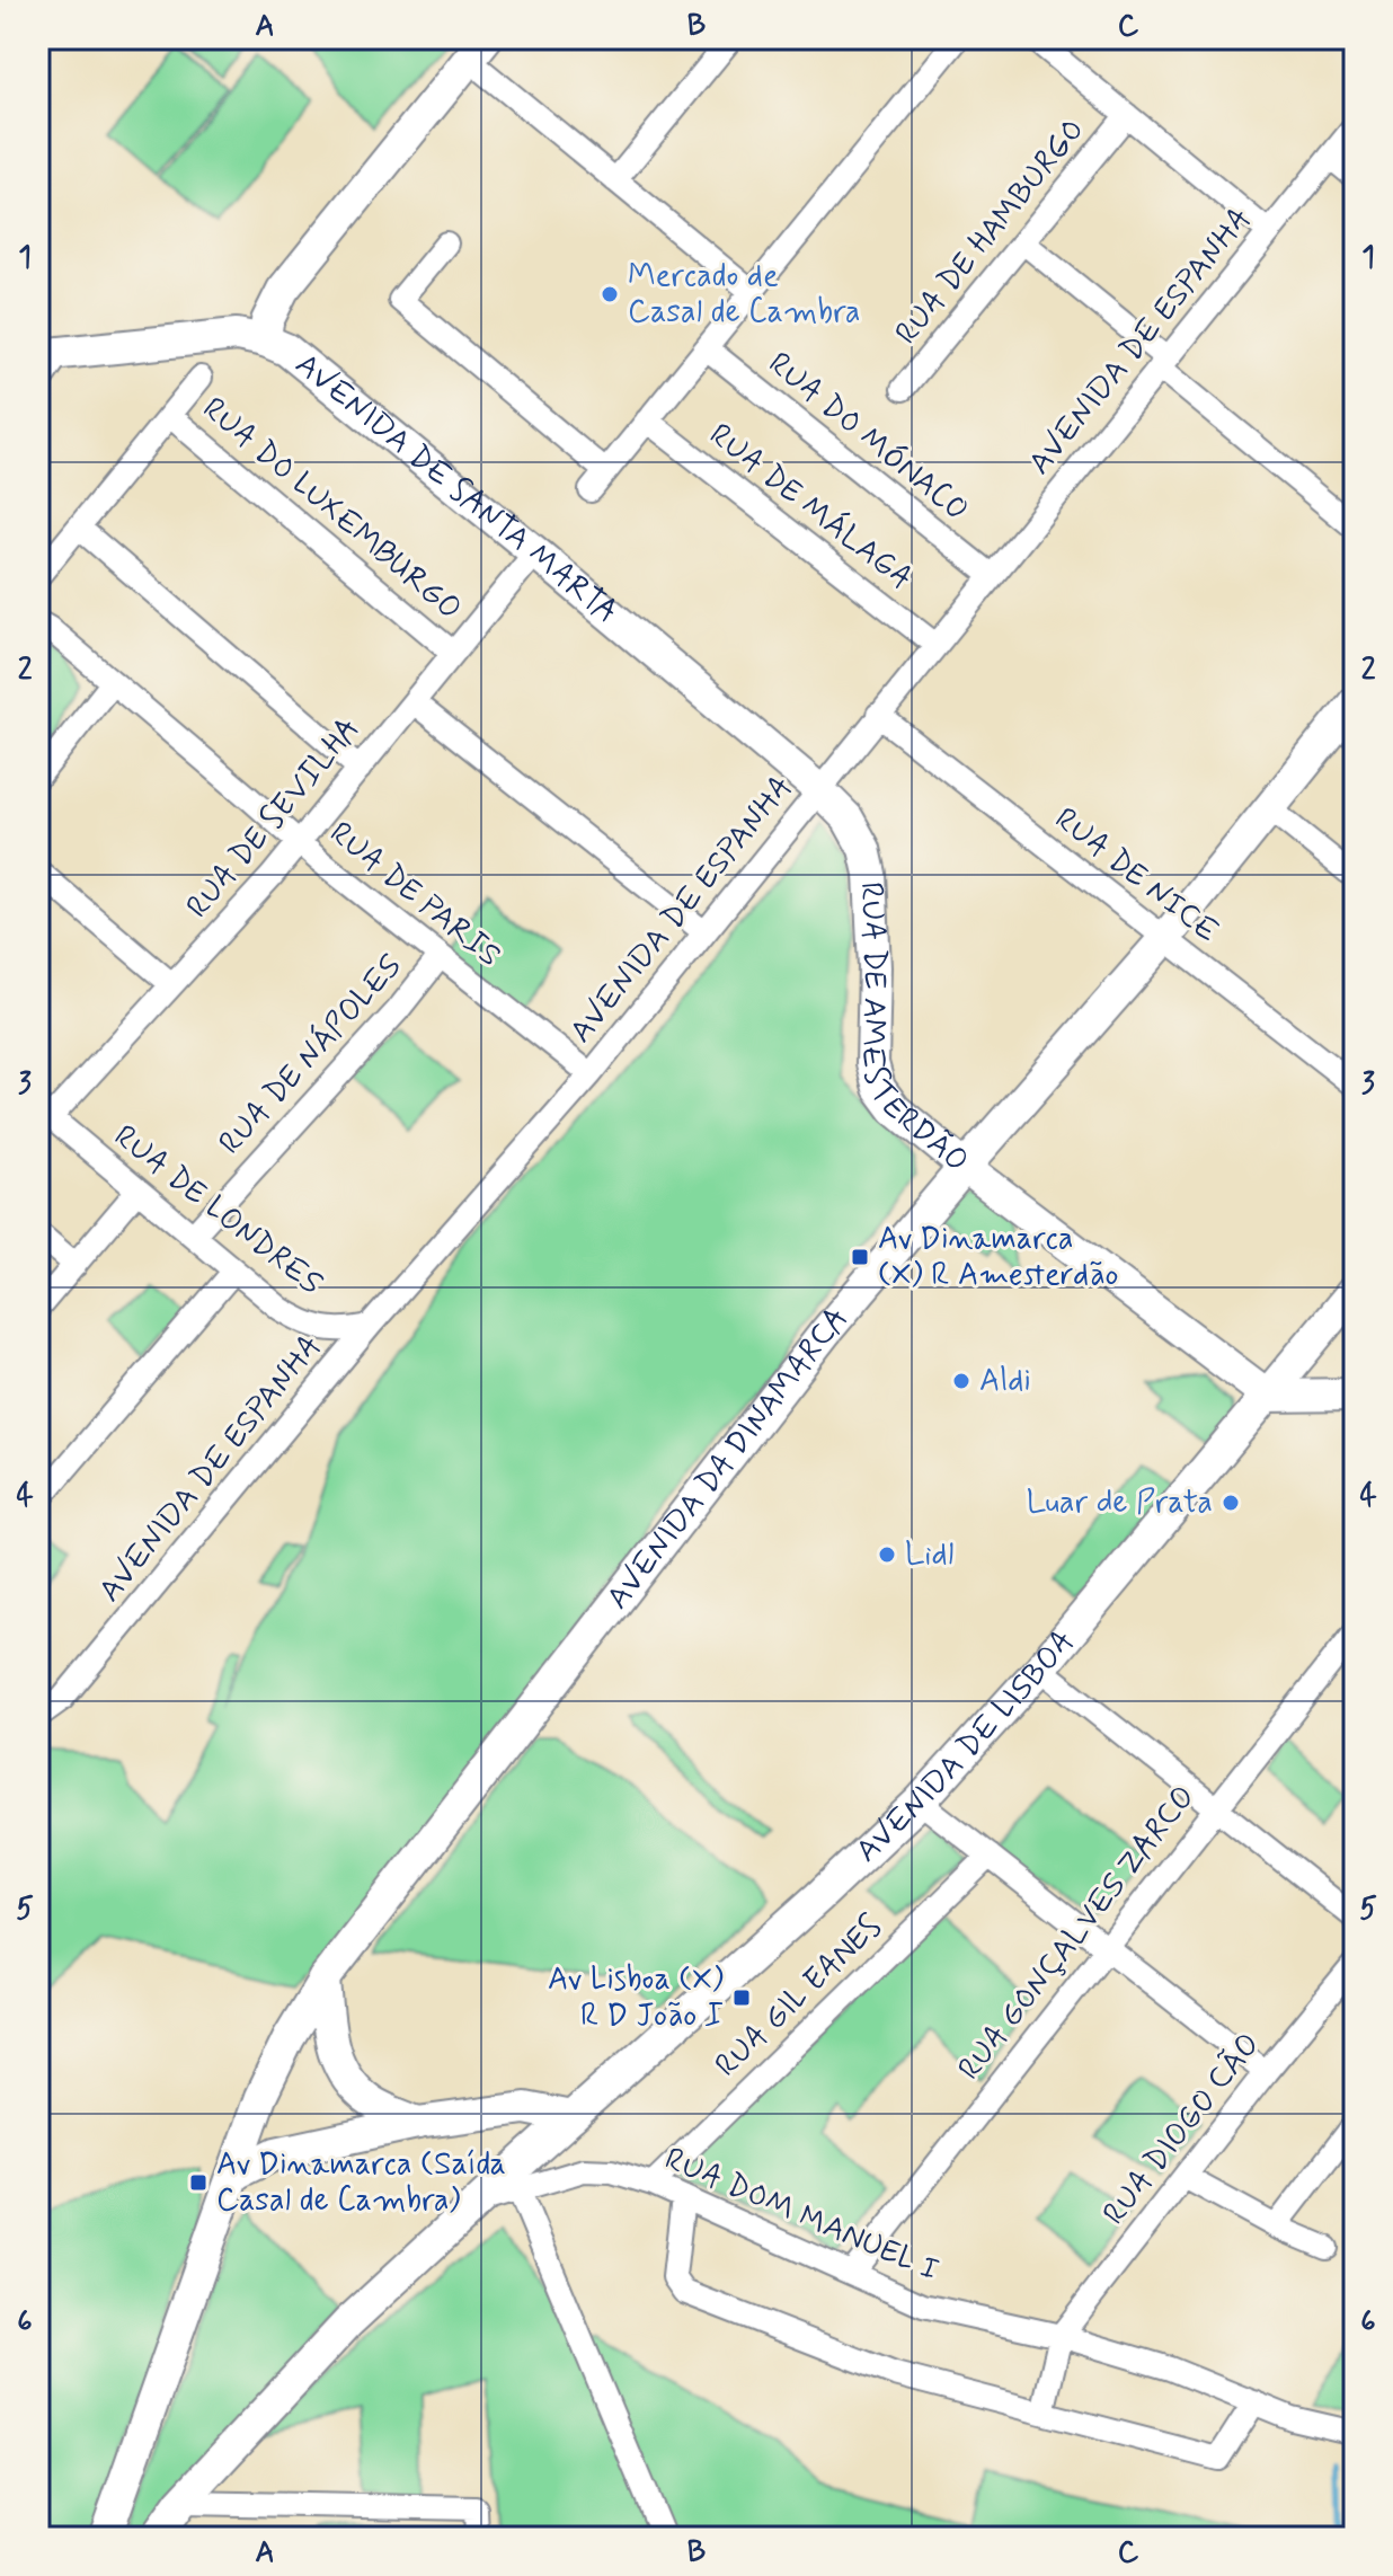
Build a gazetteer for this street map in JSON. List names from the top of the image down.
{
  "streets": {
    "main road": [
      "AVENIDA DE SANTA MARTA",
      "RUA DE AMESTERDÃO",
      "AVENIDA DA DINAMARCA",
      "AVENIDA DE LISBOA"
    ],
    "street": [
      "RUA DE HAMBURGO",
      "AVENIDA DE ESPANHA",
      "RUA DO MÓNACO",
      "RUA DE MÁLAGA",
      "RUA DO LUXEMBURGO",
      "RUA DE SEVILHA",
      "RUA DE NICE",
      "RUA DE PARIS",
      "RUA DE NÁPOLES",
      "RUA DE LONDRES",
      "RUA GONÇALVES ZARCO",
      "RUA GIL EANES",
      "RUA DIOGO CÃO",
      "RUA DOM MANUEL I"
    ]
  },
  "crossings": [
    ["AVENIDA DE ESPANHA", "RUA DO MÓNACO"],
    ["AVENIDA DE ESPANHA", "AVENIDA DE SANTA MARTA"],
    ["AVENIDA DE ESPANHA", "RUA DE MÁLAGA"],
    ["AVENIDA DE ESPANHA", "RUA DE NICE"],
    ["AVENIDA DE ESPANHA", "RUA DE PARIS"],
    ["AVENIDA DE ESPANHA", "RUA DE AMESTERDÃO"],
    ["AVENIDA DE ESPANHA", "RUA DE LONDRES"],
    ["AVENIDA DE SANTA MARTA", "RUA DE SEVILHA"],
    ["AVENIDA DE SANTA MARTA", "RUA DE AMESTERDÃO"],
    ["RUA DO LUXEMBURGO", "RUA DE SEVILHA"],
    ["RUA DE SEVILHA", "RUA DE PARIS"],
    ["RUA DE SEVILHA", "RUA DE LONDRES"],
    ["RUA DE NICE", "AVENIDA DA DINAMARCA"],
    ["RUA DE PARIS", "RUA DE NÁPOLES"],
    ["RUA DE AMESTERDÃO", "AVENIDA DA DINAMARCA"],
    ["RUA DE AMESTERDÃO", "AVENIDA DE LISBOA"],
    ["RUA DE NÁPOLES", "RUA DE LONDRES"],
    ["AVENIDA DE LISBOA", "RUA DOM MANUEL I"],
    ["RUA GONÇALVES ZARCO", "RUA DOM MANUEL I"],
    ["RUA GIL EANES", "RUA DOM MANUEL I"],
    ["RUA DIOGO CÃO", "RUA DOM MANUEL I"]
  ],
  "places": {
    "other": [
      "Mercado de Casal de Cambra",
      "Aldi",
      "Luar de Prata",
      "Lidl"
    ],
    "transit": ["Av Dinamarca (X) R Amesterdão", "Av Lisboa (X) R D João I", "Av Dinamarca (Saída Casal de Cambra)"]
  },
  "grid": {
    "columns": ["A", "B", "C"],
    "rows": [
      "1",
      "2",
      "3",
      "4",
      "5",
      "6"
    ]
  }
}
